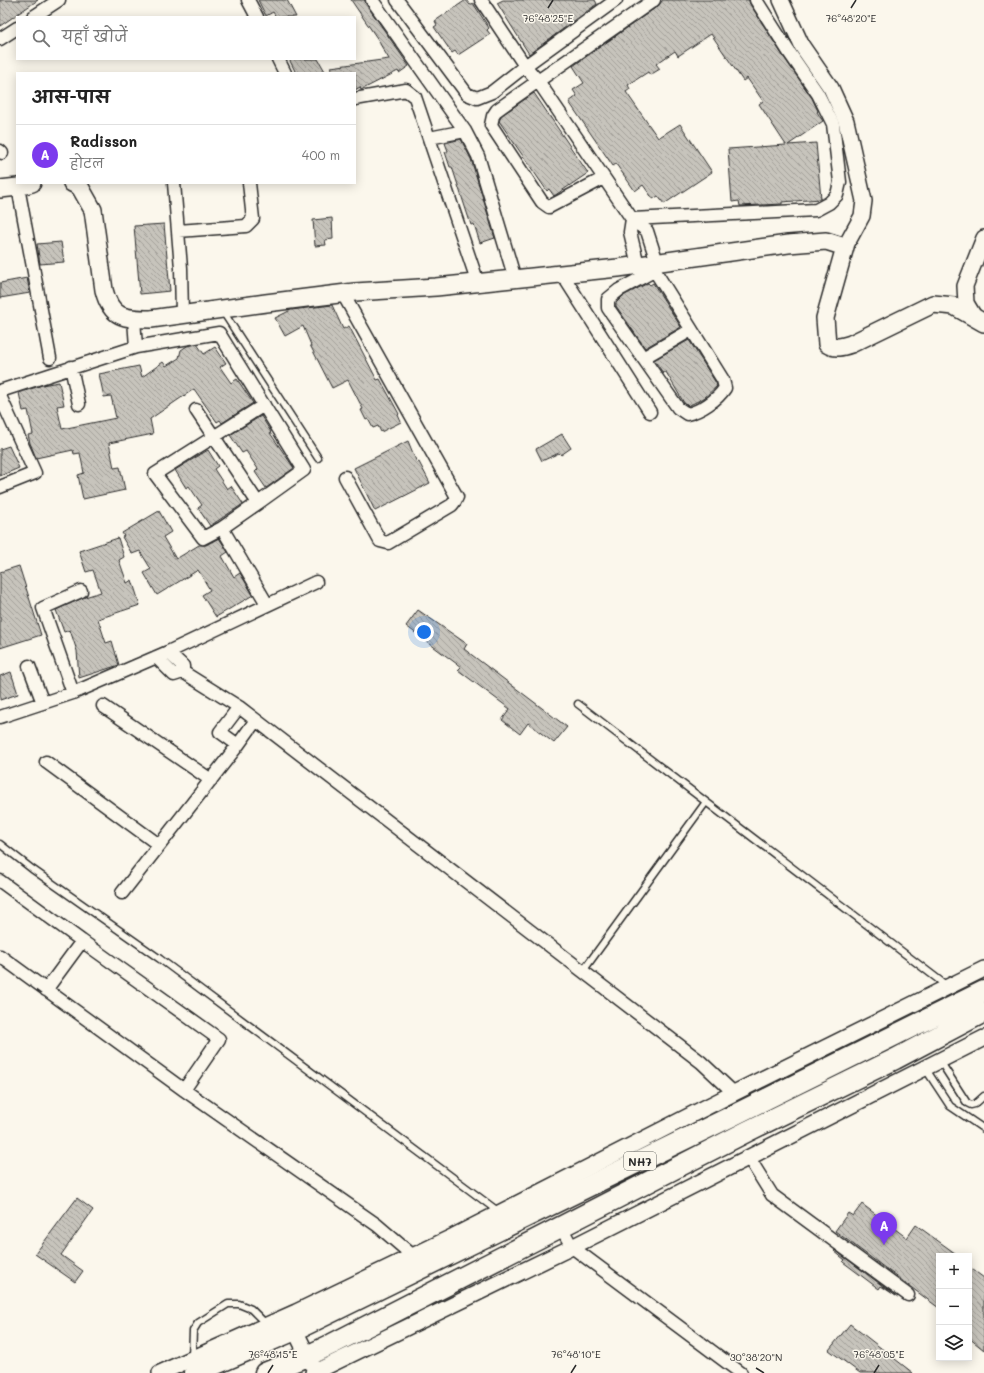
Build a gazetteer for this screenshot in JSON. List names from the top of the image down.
{
  "streets": {
    "highway": ["NH7"]
  },
  "page": {
    "search": "यहाँ खोजें",
    "heading": "आस-पास",
    "list": [
      {
        "mark": "A",
        "name": "Radisson",
        "note": "होटल",
        "value": "400 m"
      }
    ],
    "pins": "A",
    "map_buttons": ["+", "−"]
  },
  "coordinates": [
    "76°48'20\"E",
    "76°48'25\"E",
    "76°48'15\"E",
    "76°48'10\"E",
    "76°48'05\"E",
    "30°38'20\"N"
  ]
}
